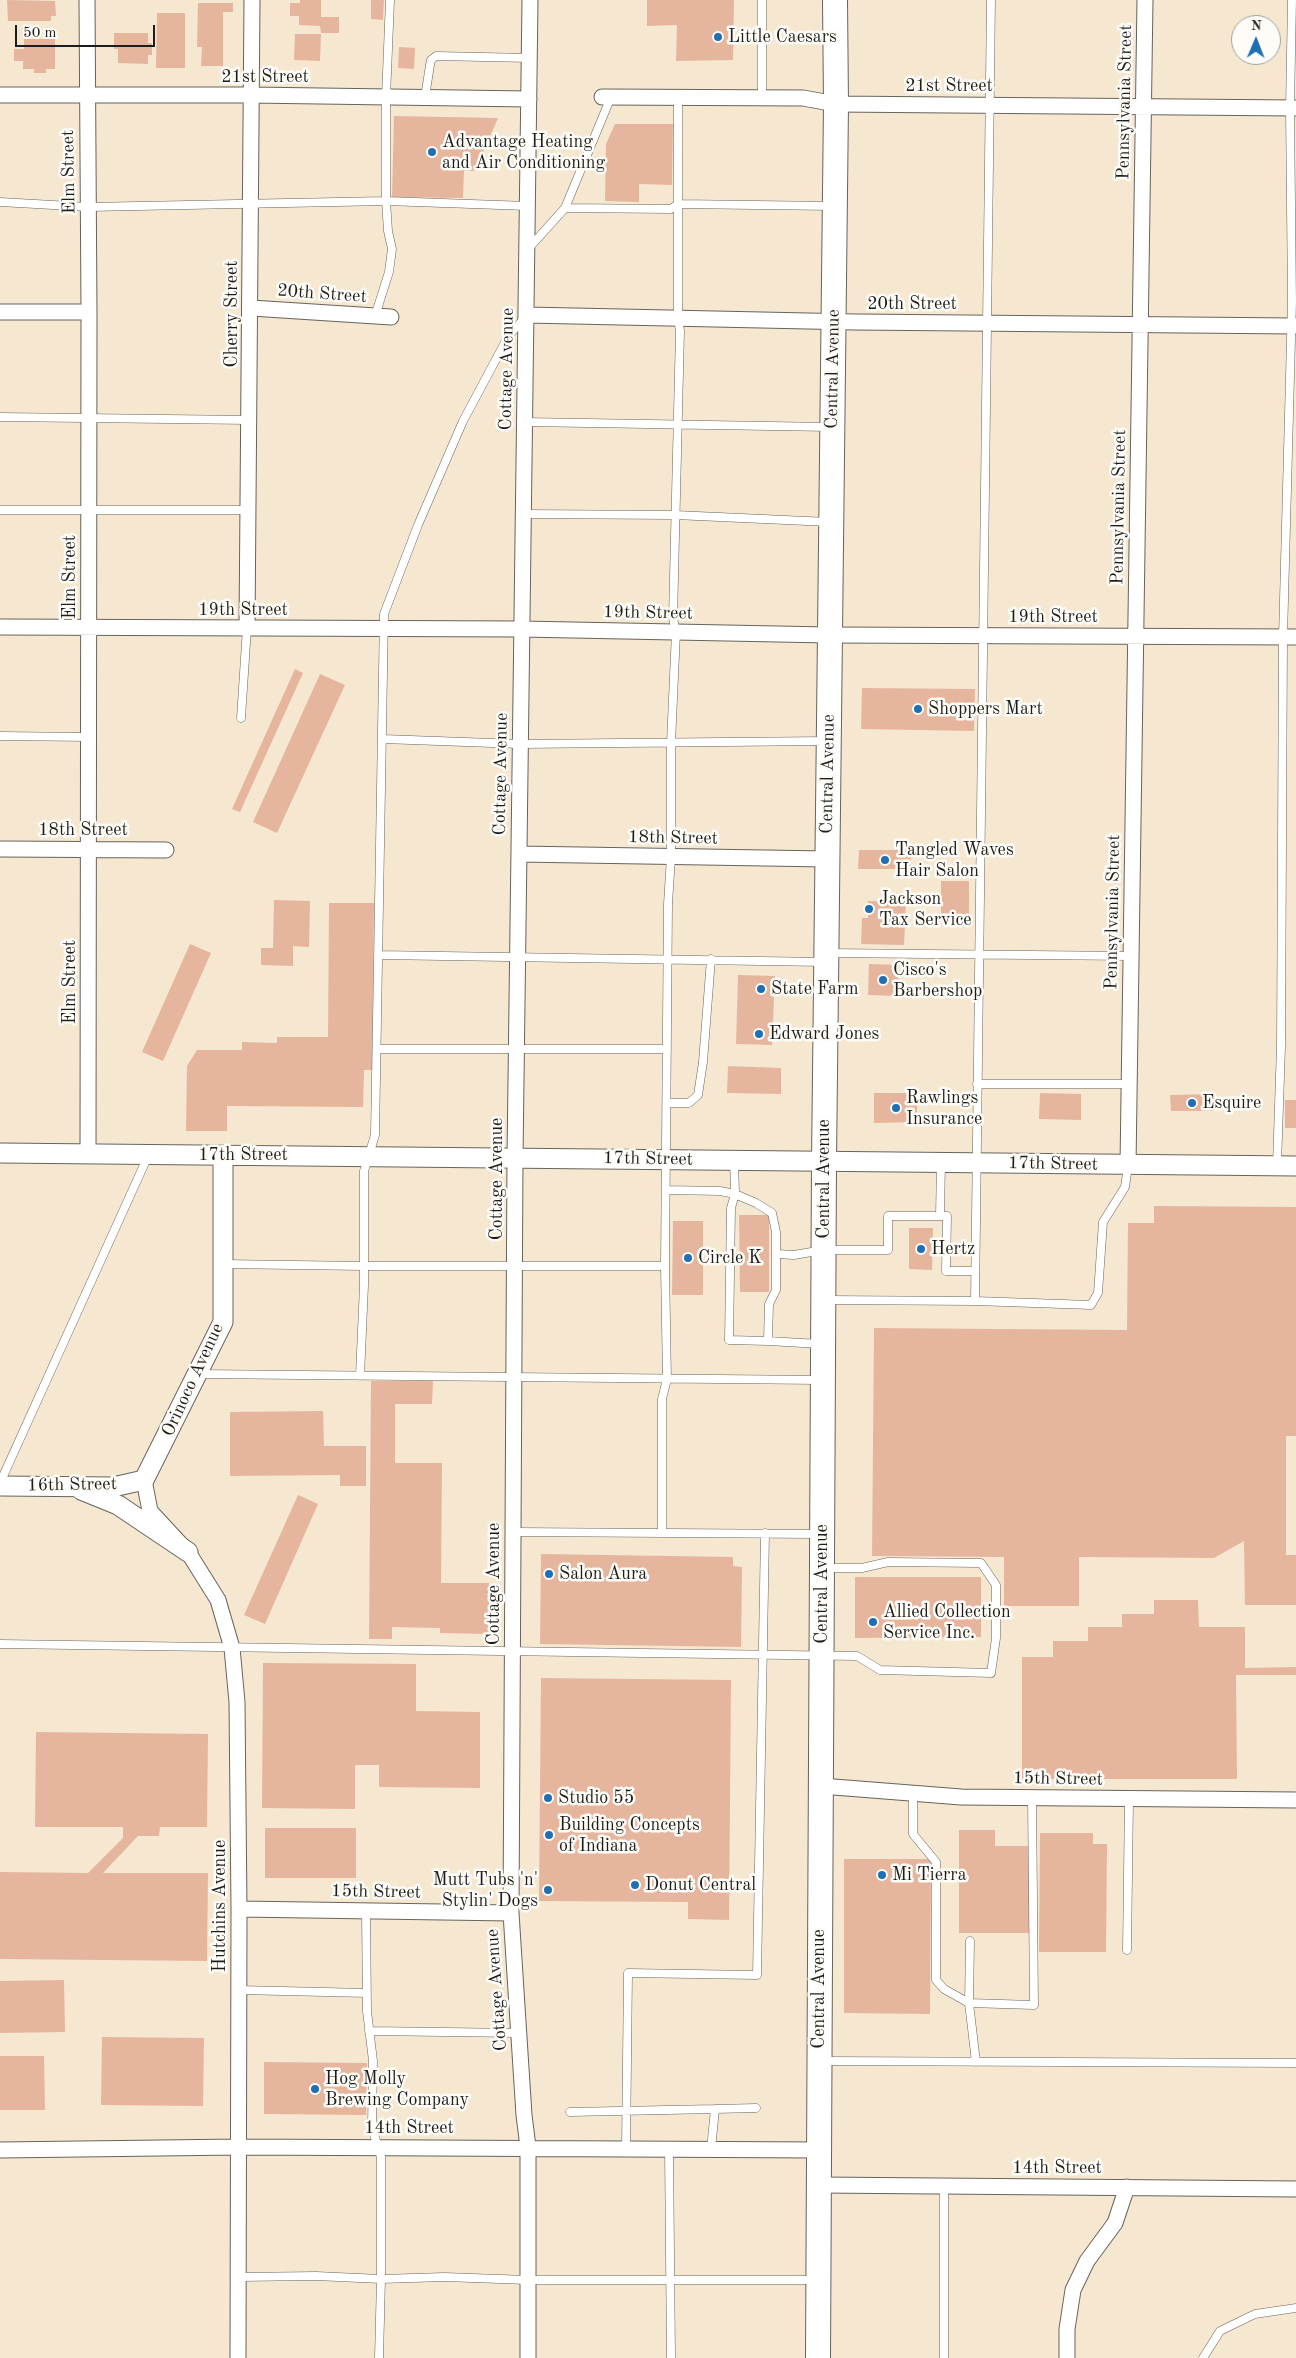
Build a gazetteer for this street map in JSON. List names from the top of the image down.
{
  "streets": {
    "main road": ["Central Avenue"],
    "street": [
      "21st Street",
      "Pennsylvania Street",
      "Elm Street",
      "20th Street",
      "Cherry Street",
      "Cottage Avenue",
      "19th Street",
      "18th Street",
      "17th Street",
      "Orinoco Avenue",
      "16th Street",
      "15th Street",
      "Hutchins Avenue",
      "14th Street"
    ]
  },
  "crossings": [
    ["21st Street", "Pennsylvania Street"],
    ["21st Street", "Elm Street"],
    ["21st Street", "Cherry Street"],
    ["21st Street", "Cottage Avenue"],
    ["21st Street", "Central Avenue"],
    ["Pennsylvania Street", "20th Street"],
    ["Pennsylvania Street", "19th Street"],
    ["Pennsylvania Street", "17th Street"],
    ["Elm Street", "19th Street"],
    ["Elm Street", "18th Street"],
    ["Elm Street", "17th Street"],
    ["20th Street", "Cherry Street"],
    ["20th Street", "Cottage Avenue"],
    ["20th Street", "Central Avenue"],
    ["Cherry Street", "19th Street"],
    ["Cottage Avenue", "19th Street"],
    ["Cottage Avenue", "18th Street"],
    ["Cottage Avenue", "17th Street"],
    ["Cottage Avenue", "15th Street"],
    ["Cottage Avenue", "14th Street"],
    ["Central Avenue", "19th Street"],
    ["Central Avenue", "18th Street"],
    ["Central Avenue", "17th Street"],
    ["Central Avenue", "15th Street"],
    ["Central Avenue", "14th Street"],
    ["17th Street", "Orinoco Avenue"],
    ["Orinoco Avenue", "16th Street"],
    ["Orinoco Avenue", "Hutchins Avenue"],
    ["16th Street", "Hutchins Avenue"],
    ["15th Street", "Hutchins Avenue"],
    ["Hutchins Avenue", "14th Street"]
  ],
  "places": [
    "Little Caesars",
    "Advantage Heating and Air Conditioning",
    "Shoppers Mart",
    "Tangled Waves Hair Salon",
    "Jackson Tax Service",
    "Cisco's Barbershop",
    "State Farm",
    "Edward Jones",
    "Esquire",
    "Rawlings Insurance",
    "Hertz",
    "Circle K",
    "Salon Aura",
    "Allied Collection Service Inc.",
    "Studio 55",
    "Building Concepts of Indiana",
    "Mi Tierra",
    "Donut Central",
    "Mutt Tubs 'n' Stylin' Dogs",
    "Hog Molly Brewing Company"
  ],
  "scale_bar": "50 m",
  "north": "top"
}
